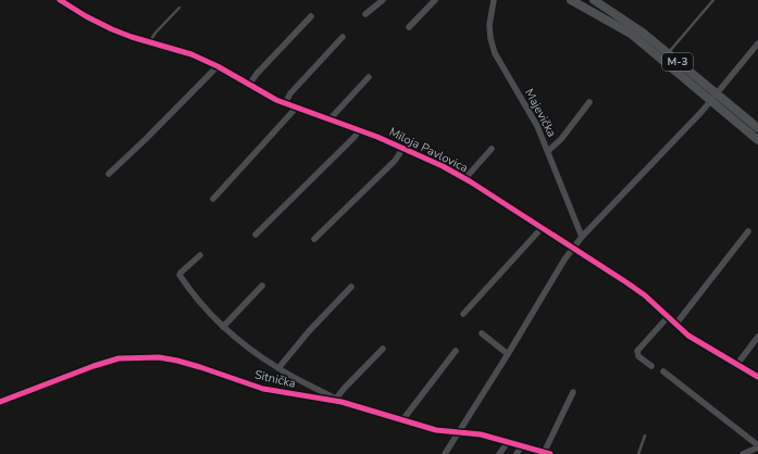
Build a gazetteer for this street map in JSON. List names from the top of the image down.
{
  "streets": {
    "main road": ["M-3"],
    "street": ["Majevička", "Miloja Pavlovica", "Sitnička"]
  }
}
